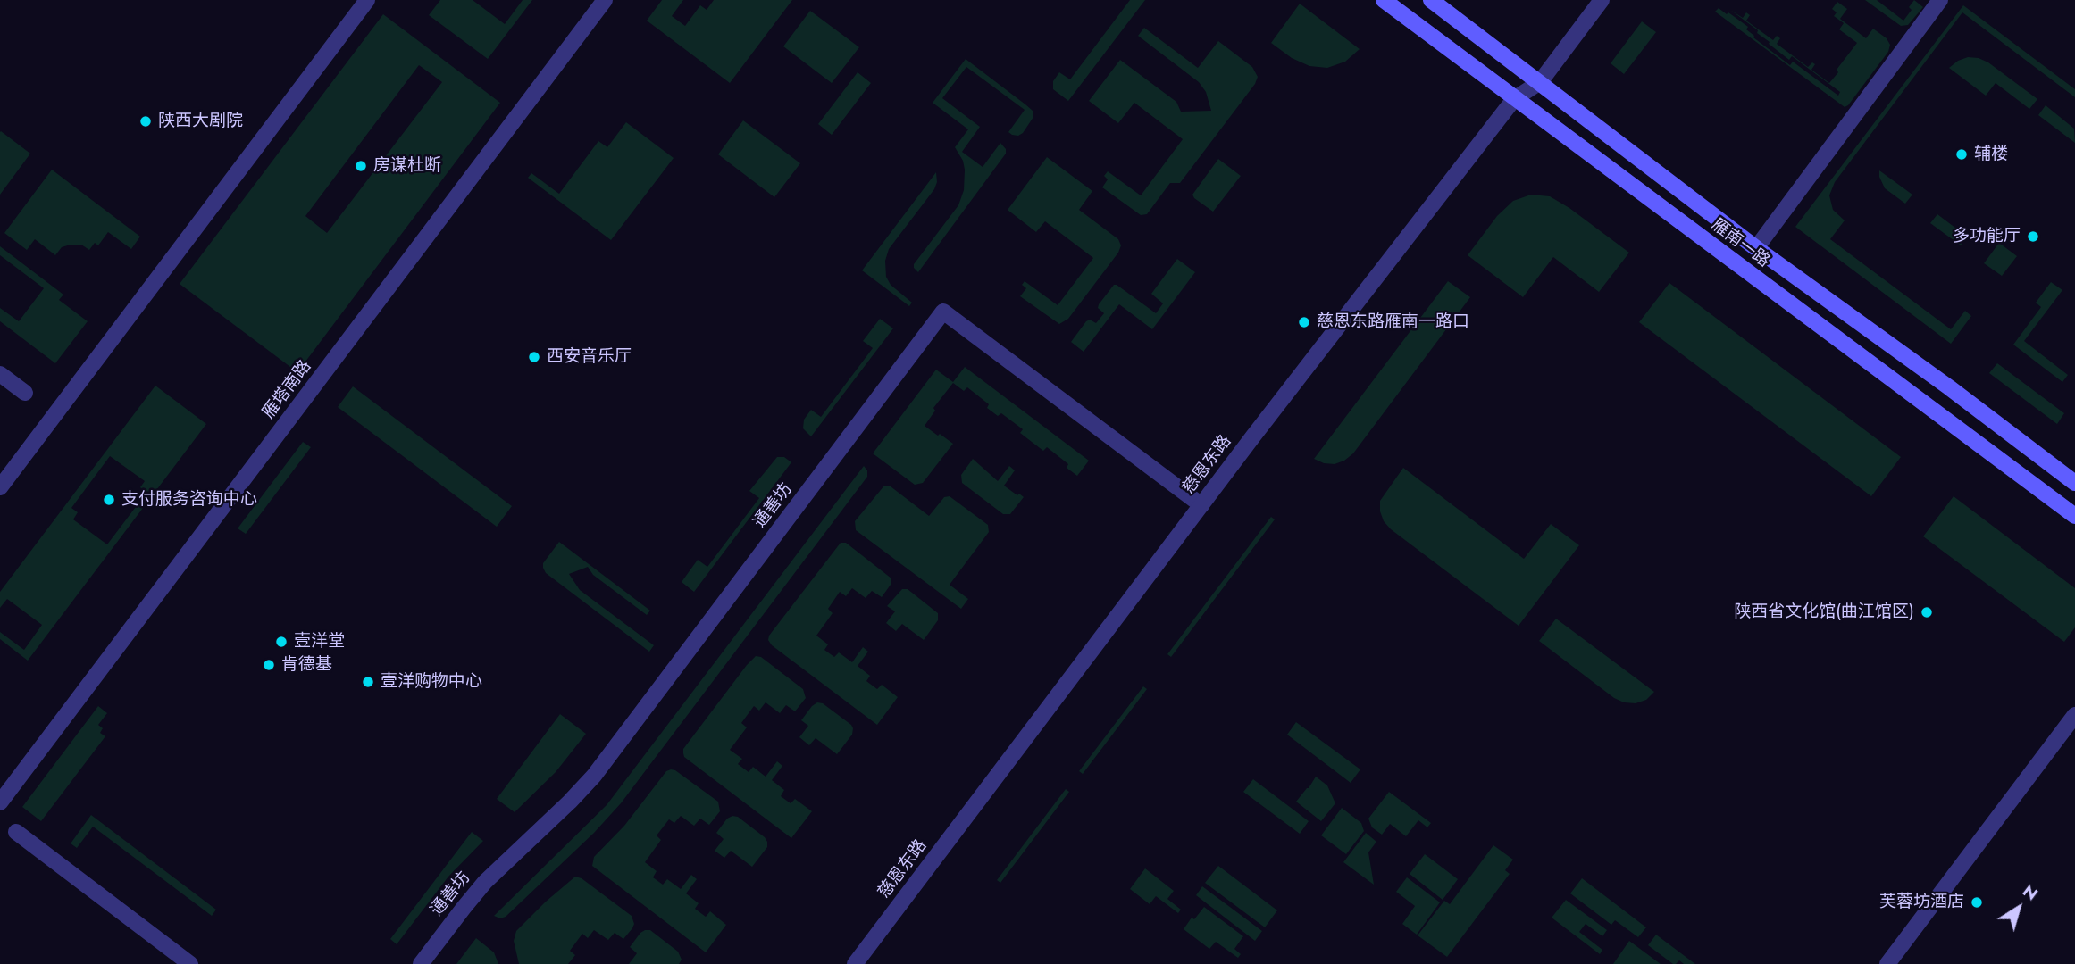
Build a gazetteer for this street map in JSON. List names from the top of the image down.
{
  "streets": {
    "main road": ["雁南一路"],
    "street": ["雁塔南路", "慈恩东路", "通善坊"]
  },
  "crossings": [
    ["雁南一路", "慈恩东路"],
    ["慈恩东路", "通善坊"]
  ],
  "places": [
    "陕西大剧院",
    "辅楼",
    "房谋杜断",
    "多功能厅",
    "慈恩东路雁南一路口",
    "西安音乐厅",
    "支付服务咨询中心",
    "陕西省文化馆(曲江馆区)",
    "壹洋堂",
    "肯德基",
    "壹洋购物中心",
    "芙蓉坊酒店"
  ],
  "north": "top right"
}
